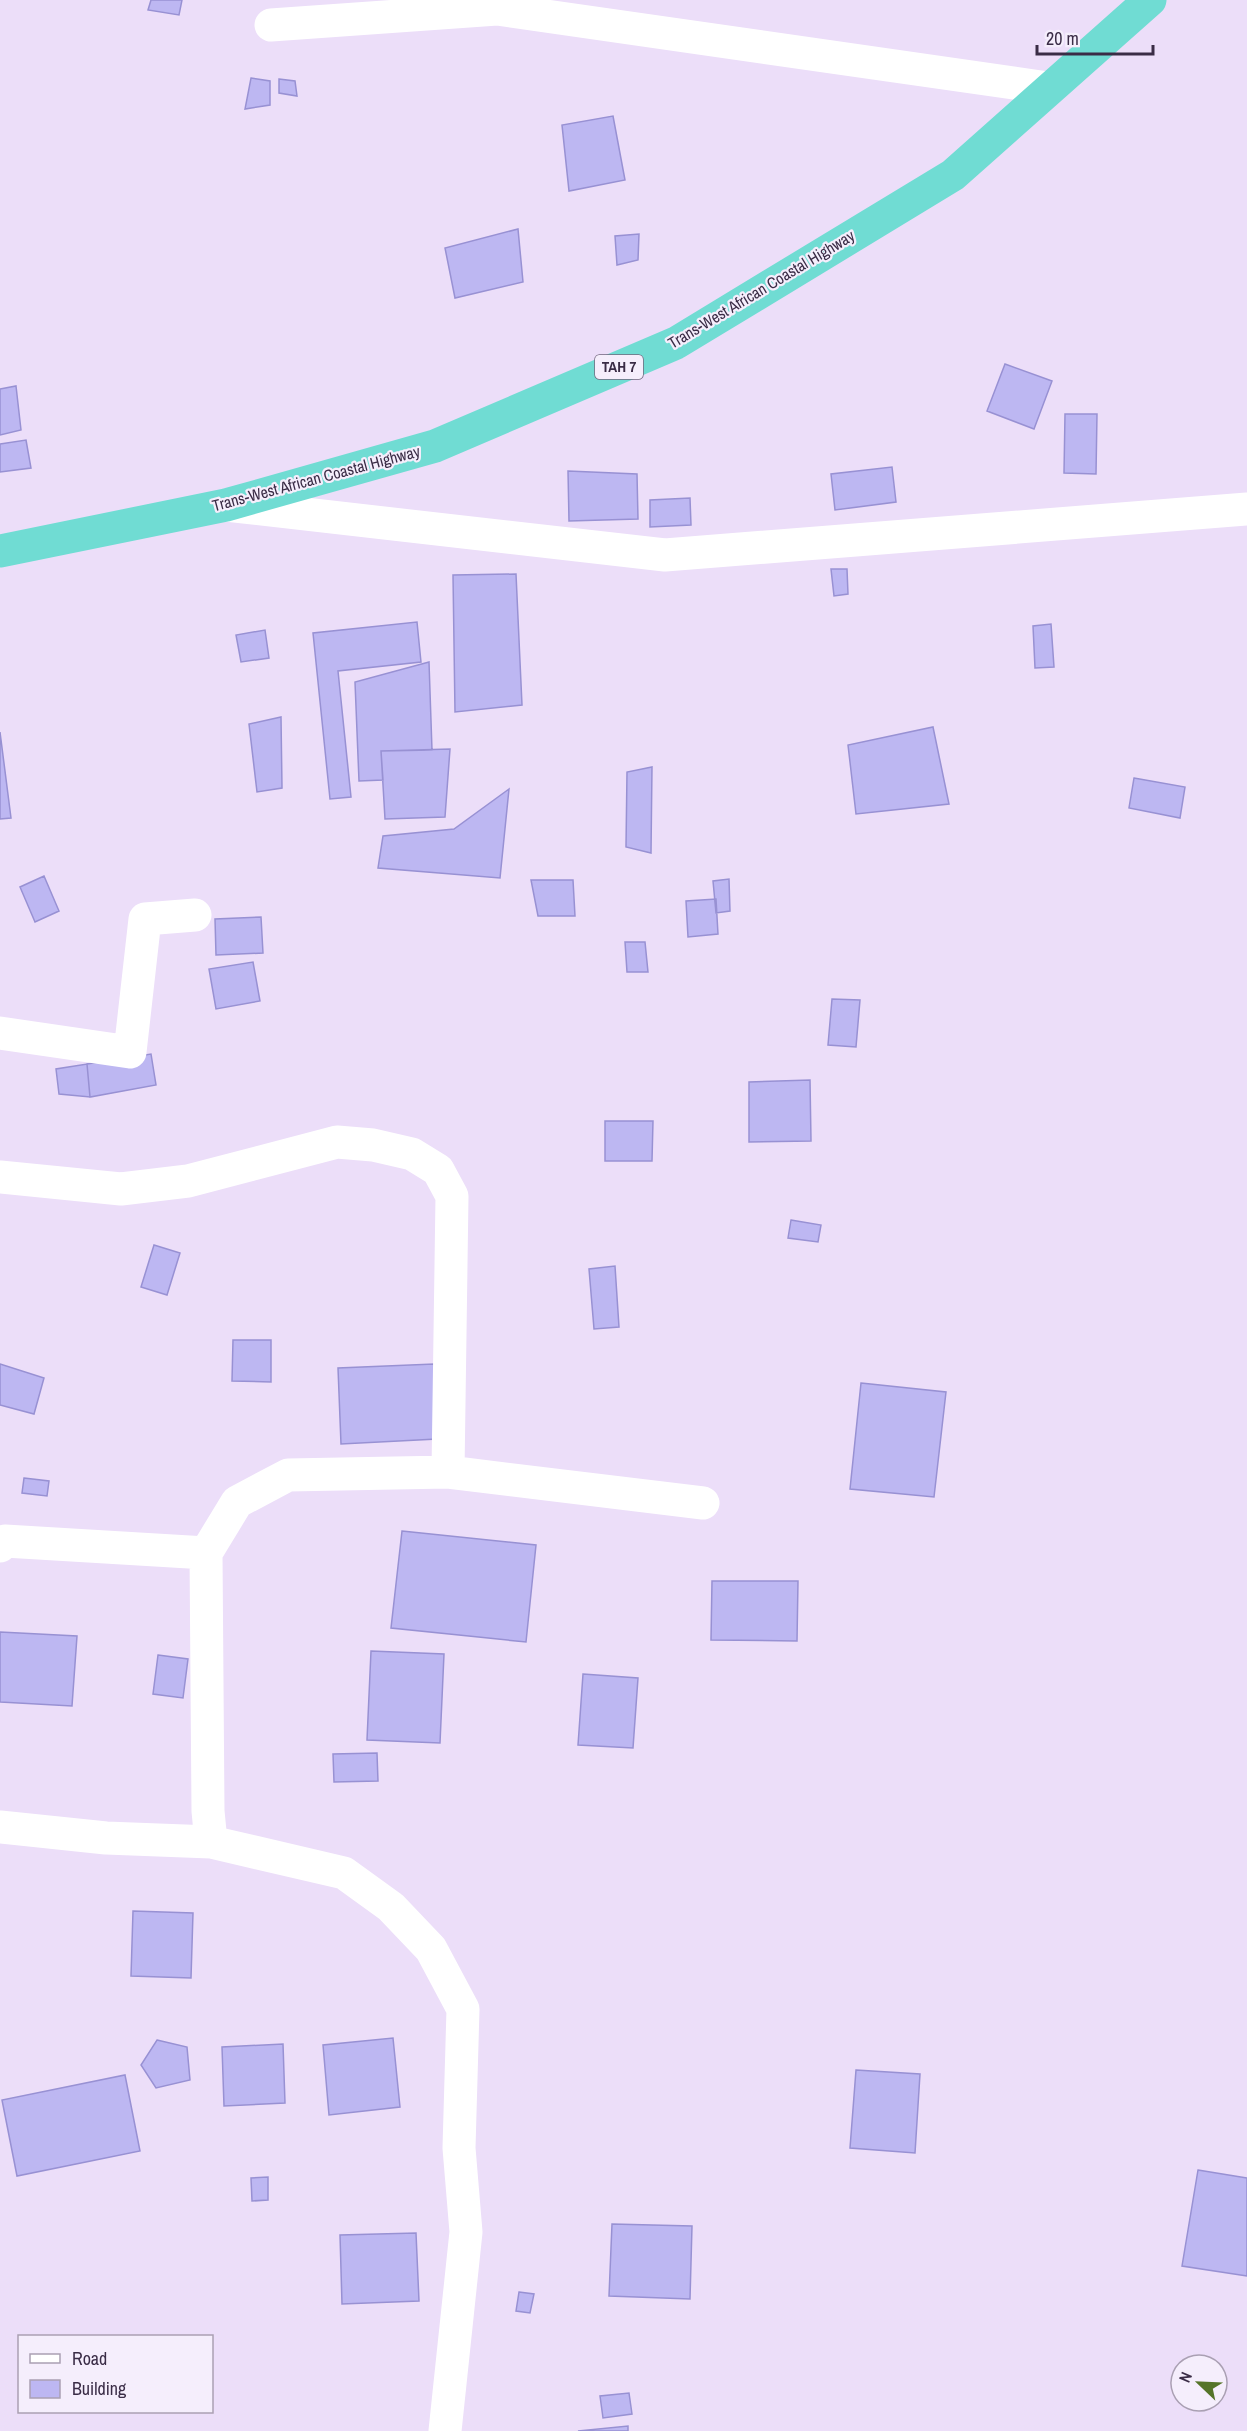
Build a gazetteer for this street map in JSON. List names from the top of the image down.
{
  "streets": {
    "highway": ["Trans-West African Coastal Highway", "TAH 7"]
  },
  "legend": ["Road", "Building"],
  "scale_bar": "20 m",
  "north": "top left"
}
